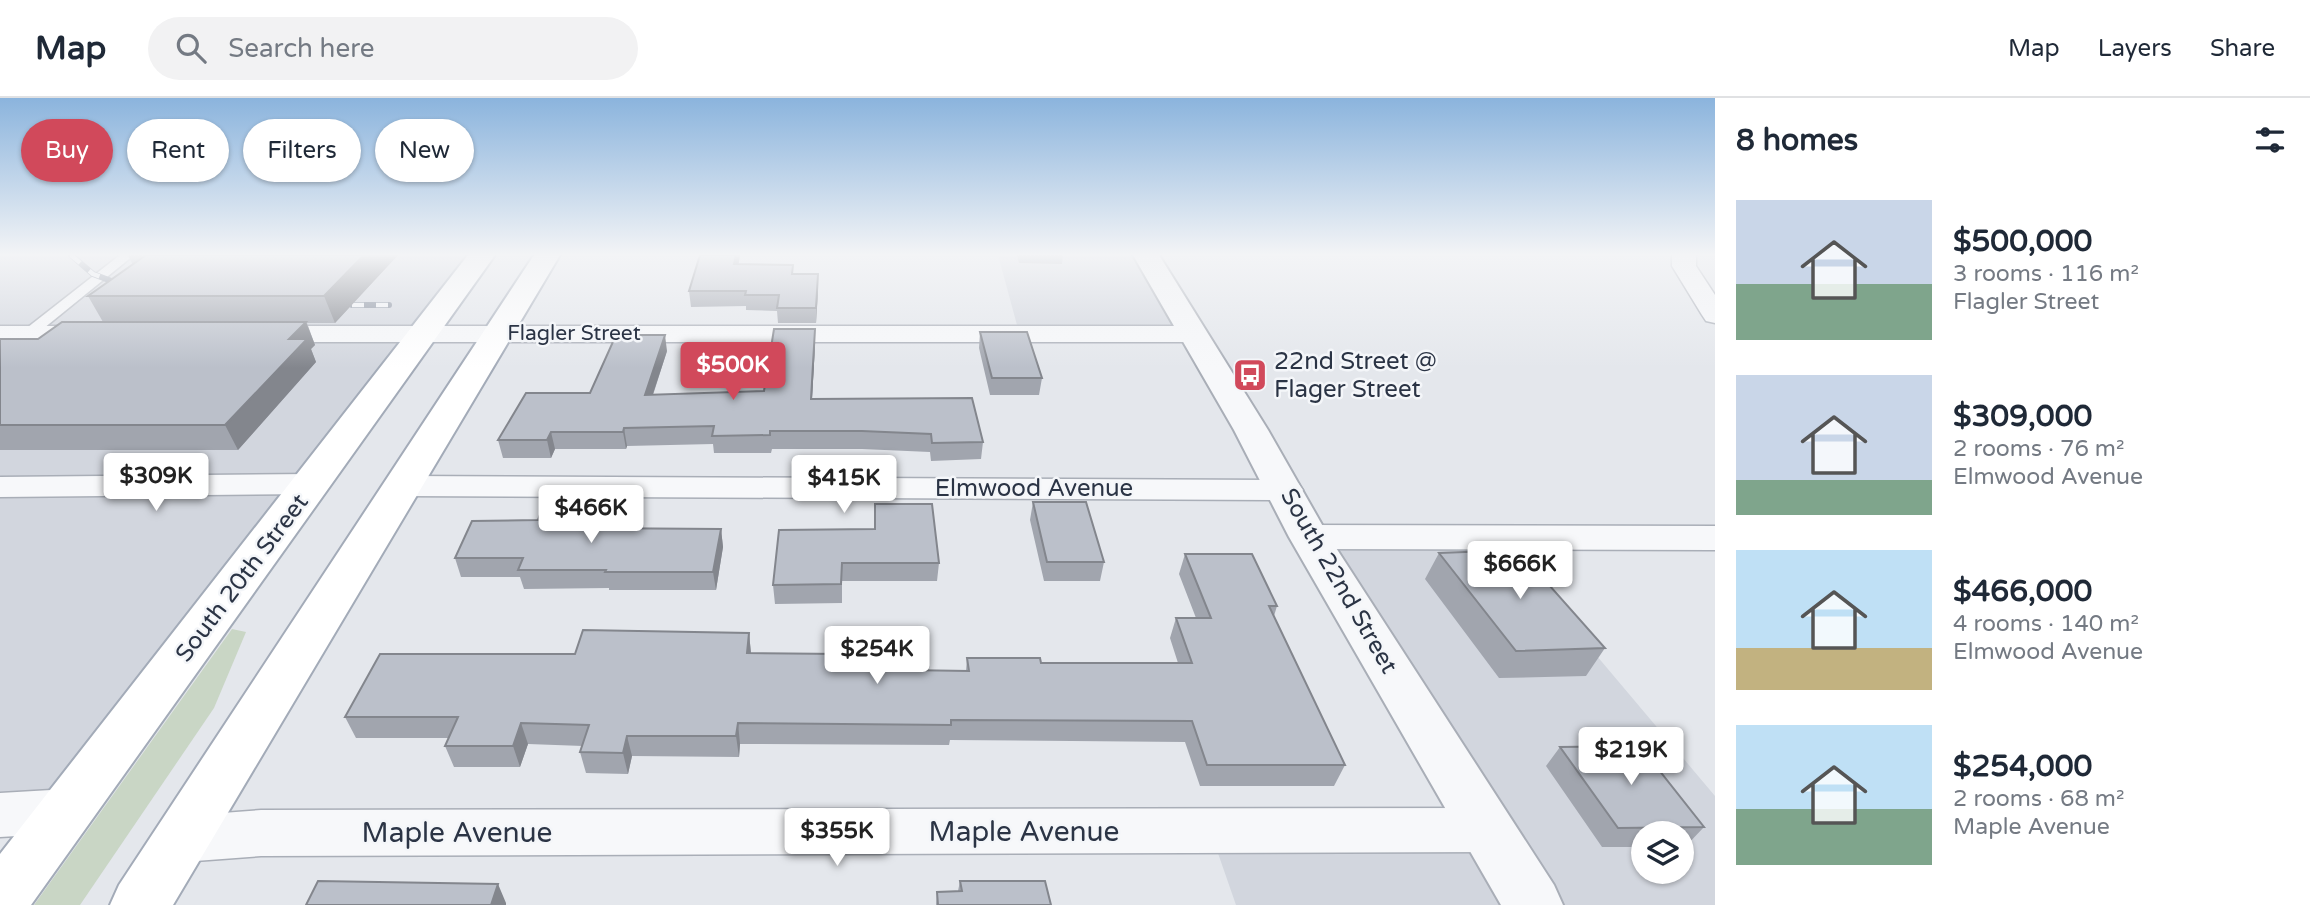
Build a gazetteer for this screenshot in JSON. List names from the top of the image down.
{
  "streets": {
    "main road": ["South 20th Street"],
    "street": [
      "Flagler Street",
      "Elmwood Avenue",
      "South 22nd Street",
      "Maple Avenue"
    ]
  },
  "crossings": [
    ["Flagler Street", "South 20th Street"],
    ["Flagler Street", "South 22nd Street"],
    ["Elmwood Avenue", "South 22nd Street"],
    ["South 22nd Street", "Maple Avenue"]
  ],
  "places": {
    "bus stop": ["22nd Street @ Flager Street"]
  },
  "page": {
    "header": "Map",
    "search": "Search here",
    "nav": ["Map", "Layers", "Share"],
    "heading": "8 homes",
    "chip": [
      "Buy",
      "Rent",
      "Filters",
      "New"
    ],
    "list": [
      {
        "name": "$500,000",
        "note": "3 rooms · 116 m² · Flagler Street"
      },
      {
        "name": "$309,000",
        "note": "2 rooms · 76 m² · Elmwood Avenue"
      },
      {
        "name": "$466,000",
        "note": "4 rooms · 140 m² · Elmwood Avenue"
      },
      {
        "name": "$254,000",
        "note": "2 rooms · 68 m² · Maple Avenue"
      }
    ],
    "price": [
      "$500K",
      "$309K",
      "$415K",
      "$466K",
      "$666K",
      "$254K",
      "$219K",
      "$355K"
    ]
  }
}
